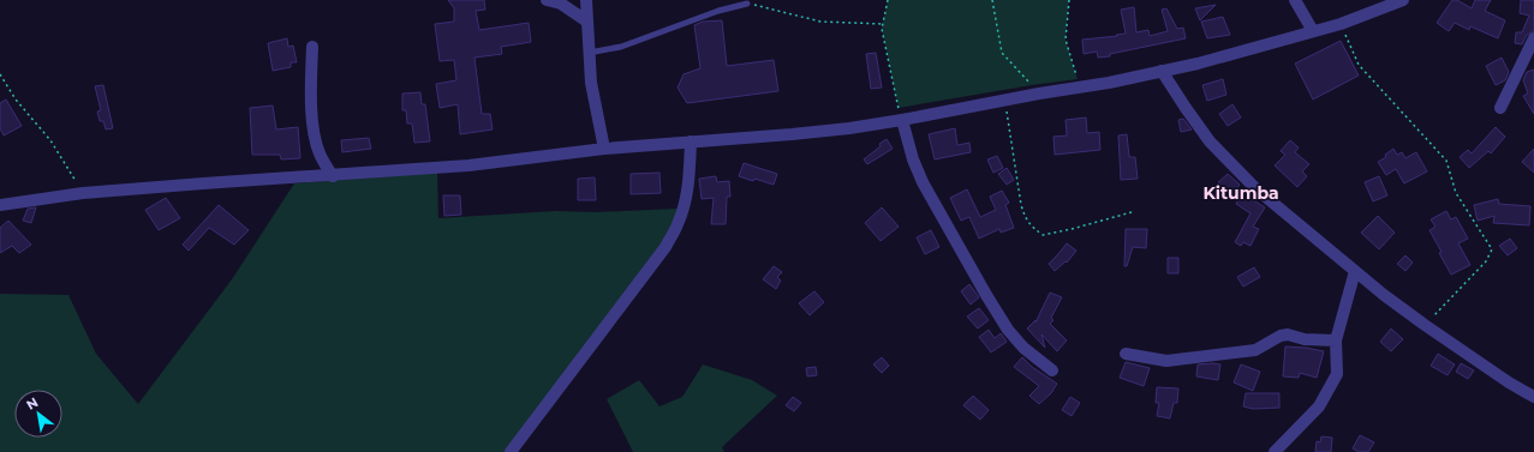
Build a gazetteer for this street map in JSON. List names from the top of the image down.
{
  "districts": ["Kitumba"],
  "north": "top left"
}
